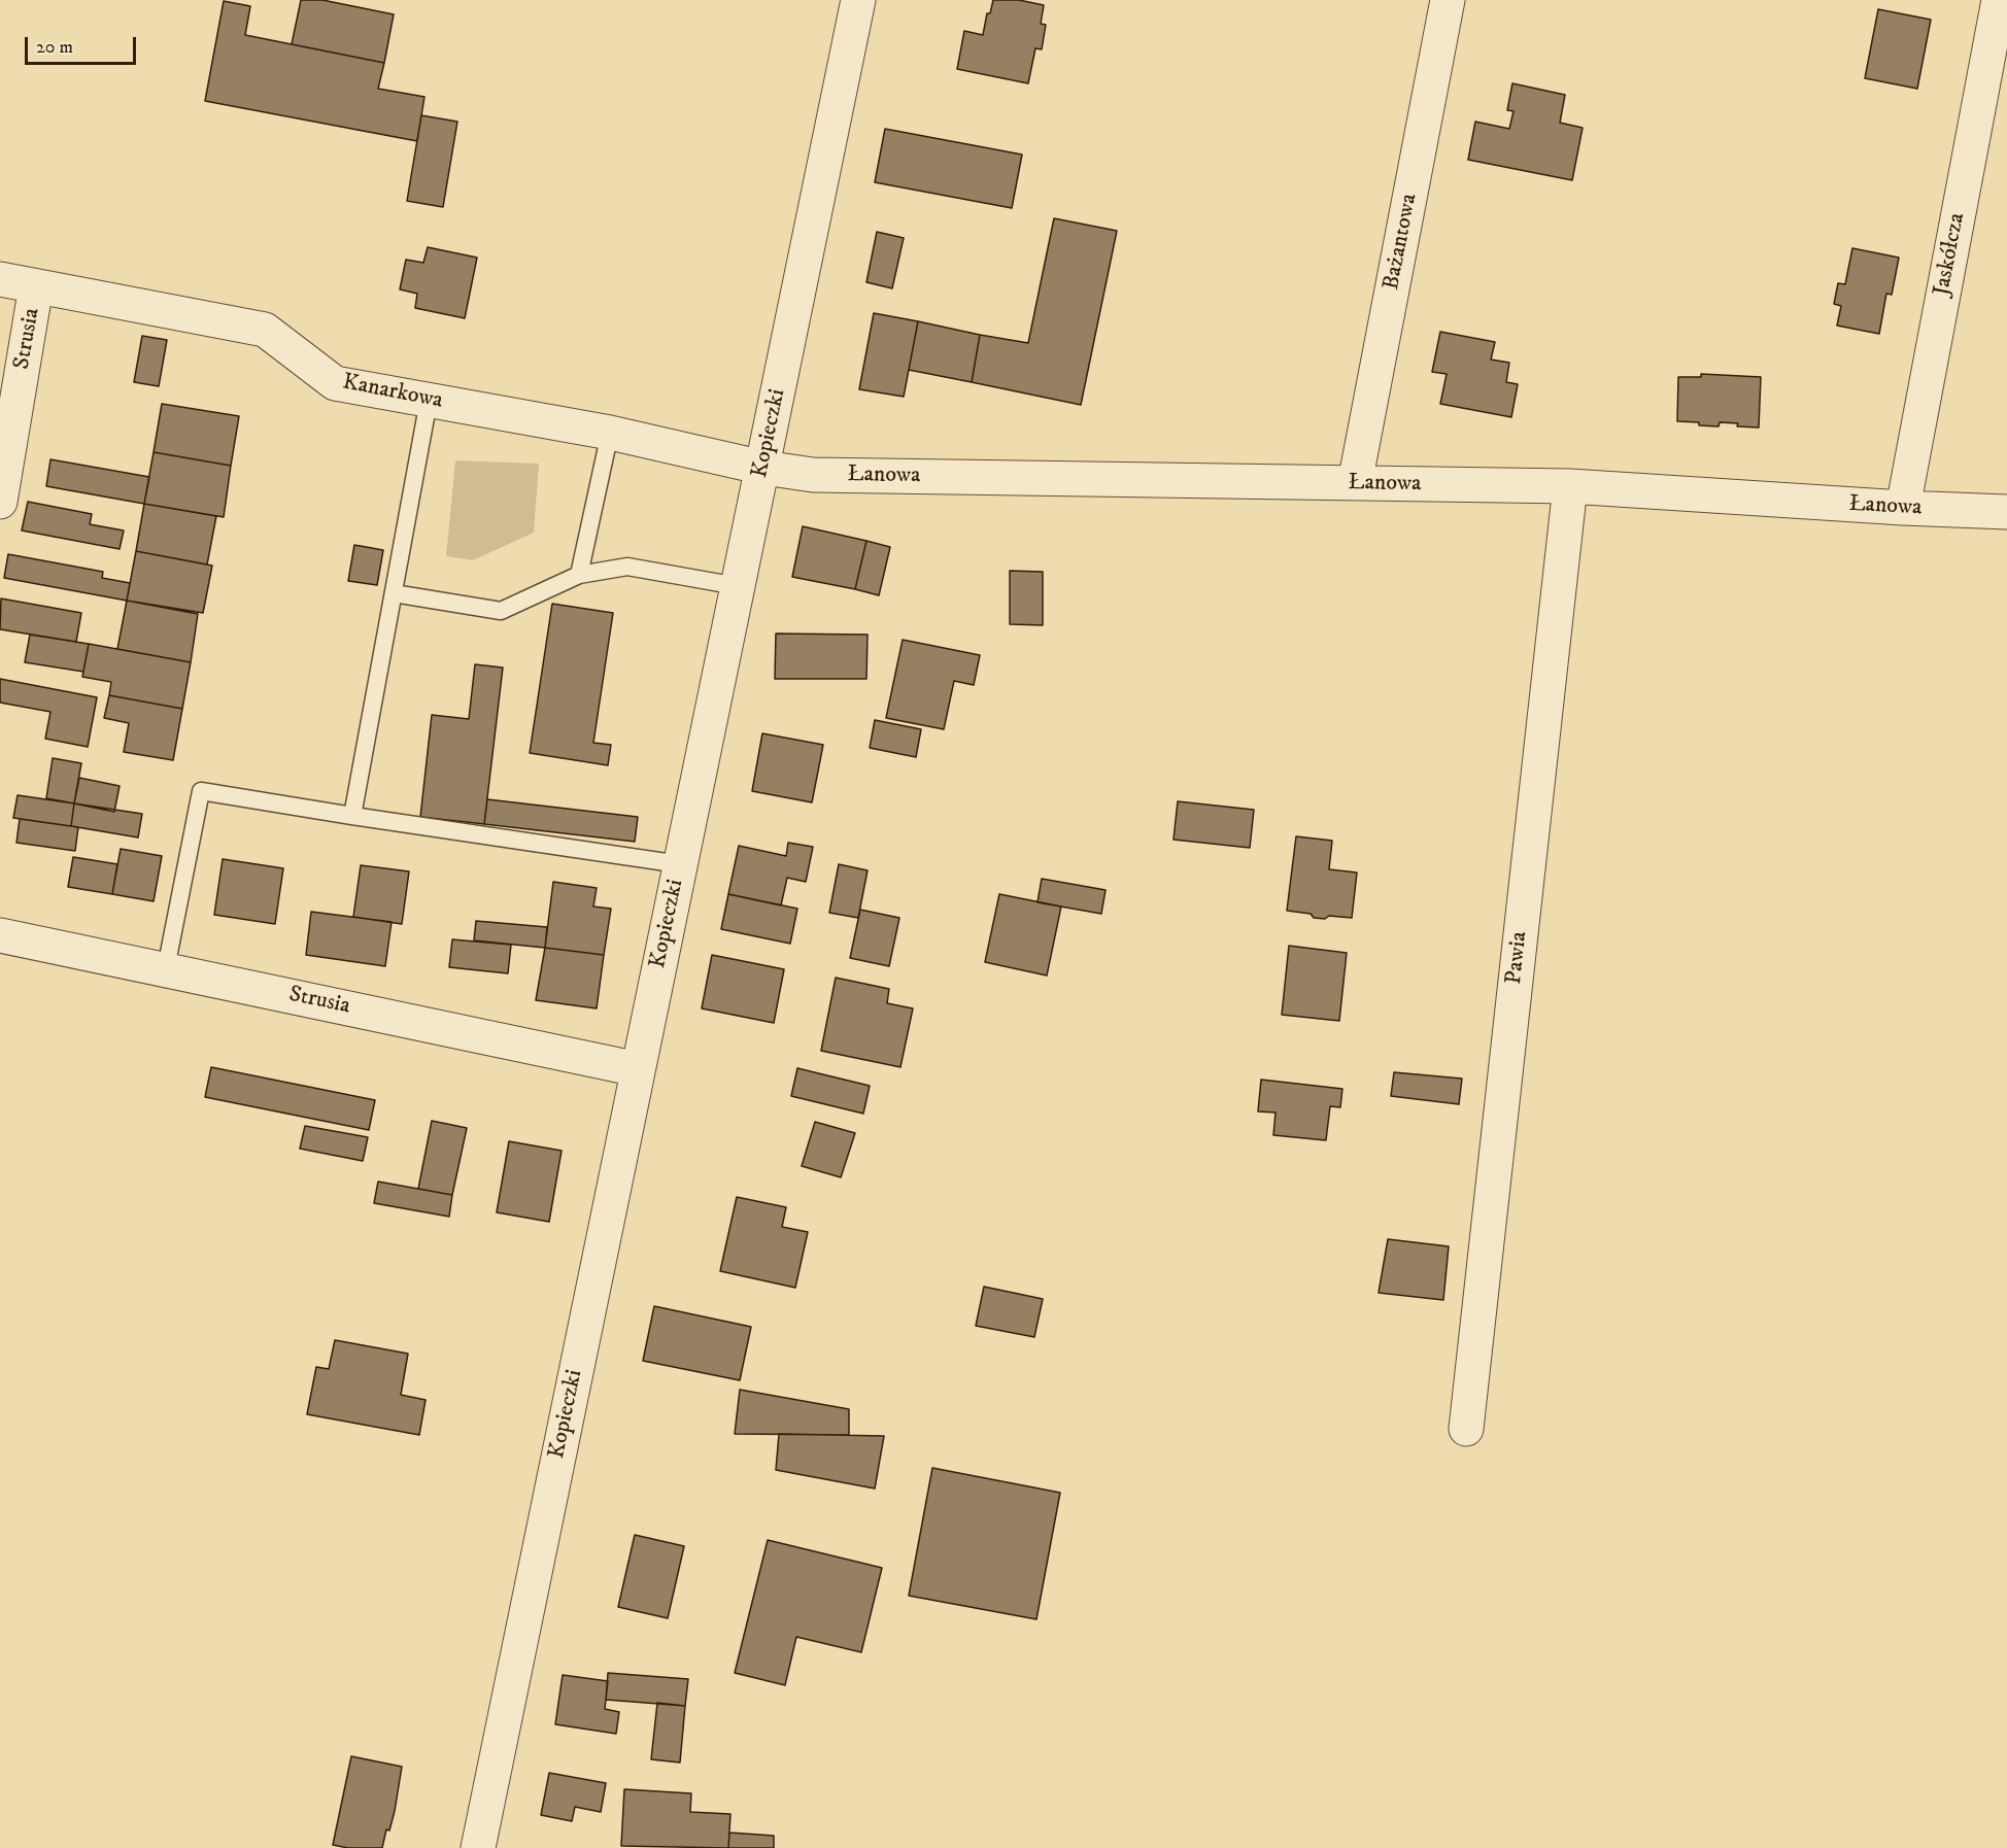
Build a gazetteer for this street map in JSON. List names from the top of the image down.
{
  "streets": {
    "street": [
      "Bażantowa",
      "Jaskółcza",
      "Strusia",
      "Kanarkowa",
      "Kopieczki",
      "Łanowa",
      "Pawia"
    ]
  },
  "crossings": [
    ["Bażantowa", "Łanowa"],
    ["Jaskółcza", "Łanowa"],
    ["Strusia", "Kanarkowa"],
    ["Strusia", "Kopieczki"],
    ["Kanarkowa", "Kopieczki"],
    ["Kanarkowa", "Łanowa"],
    ["Kopieczki", "Łanowa"],
    ["Łanowa", "Pawia"]
  ],
  "scale_bar": "20 m"
}
